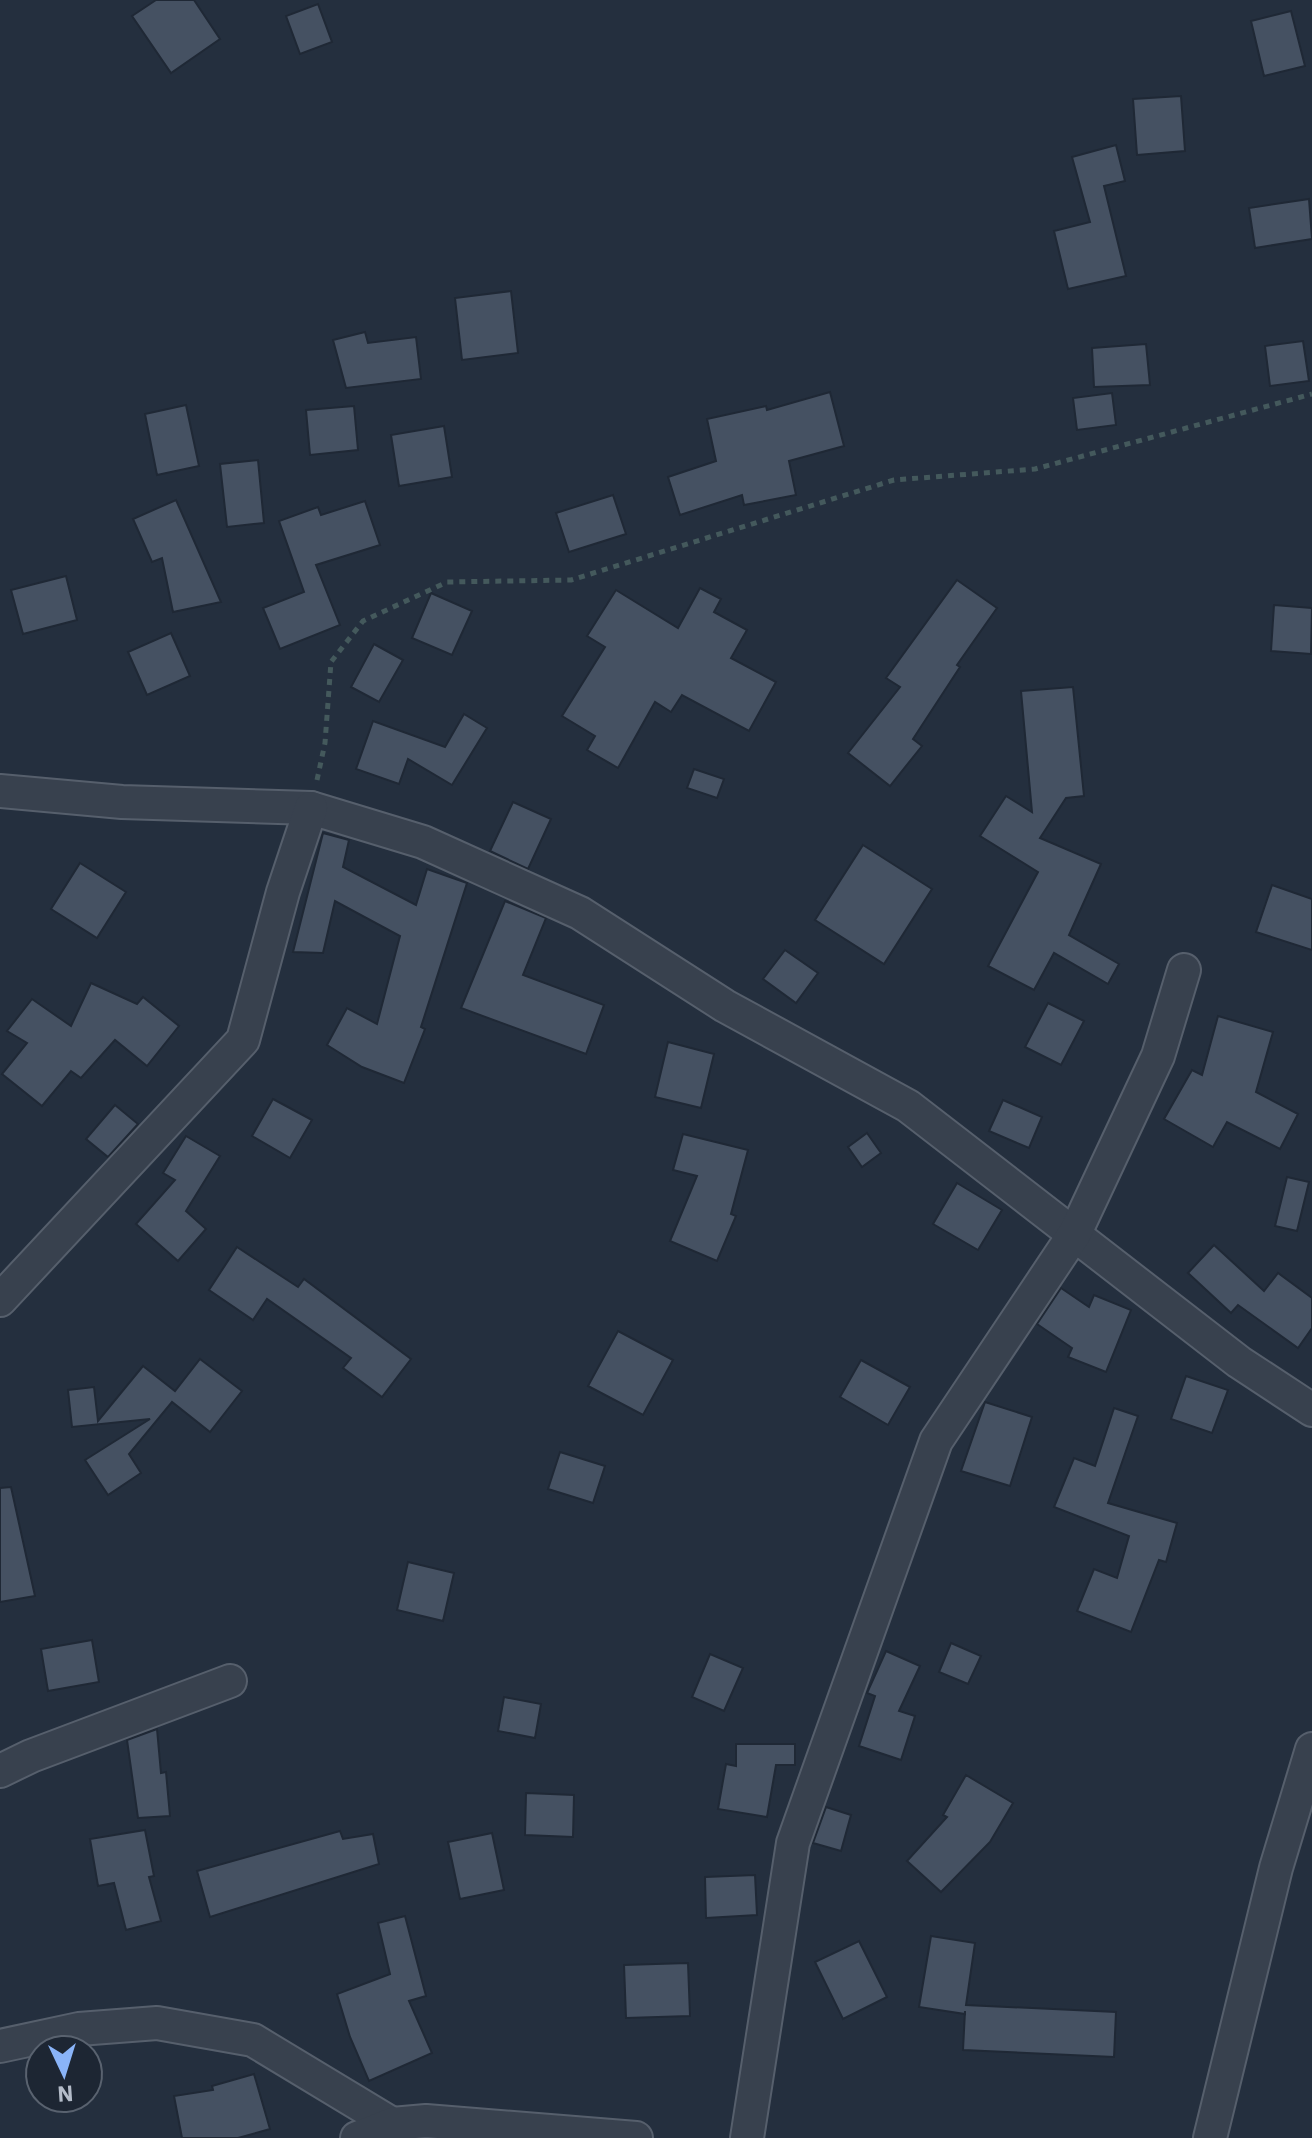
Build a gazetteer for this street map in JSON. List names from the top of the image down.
{
  "north": "bottom"
}
